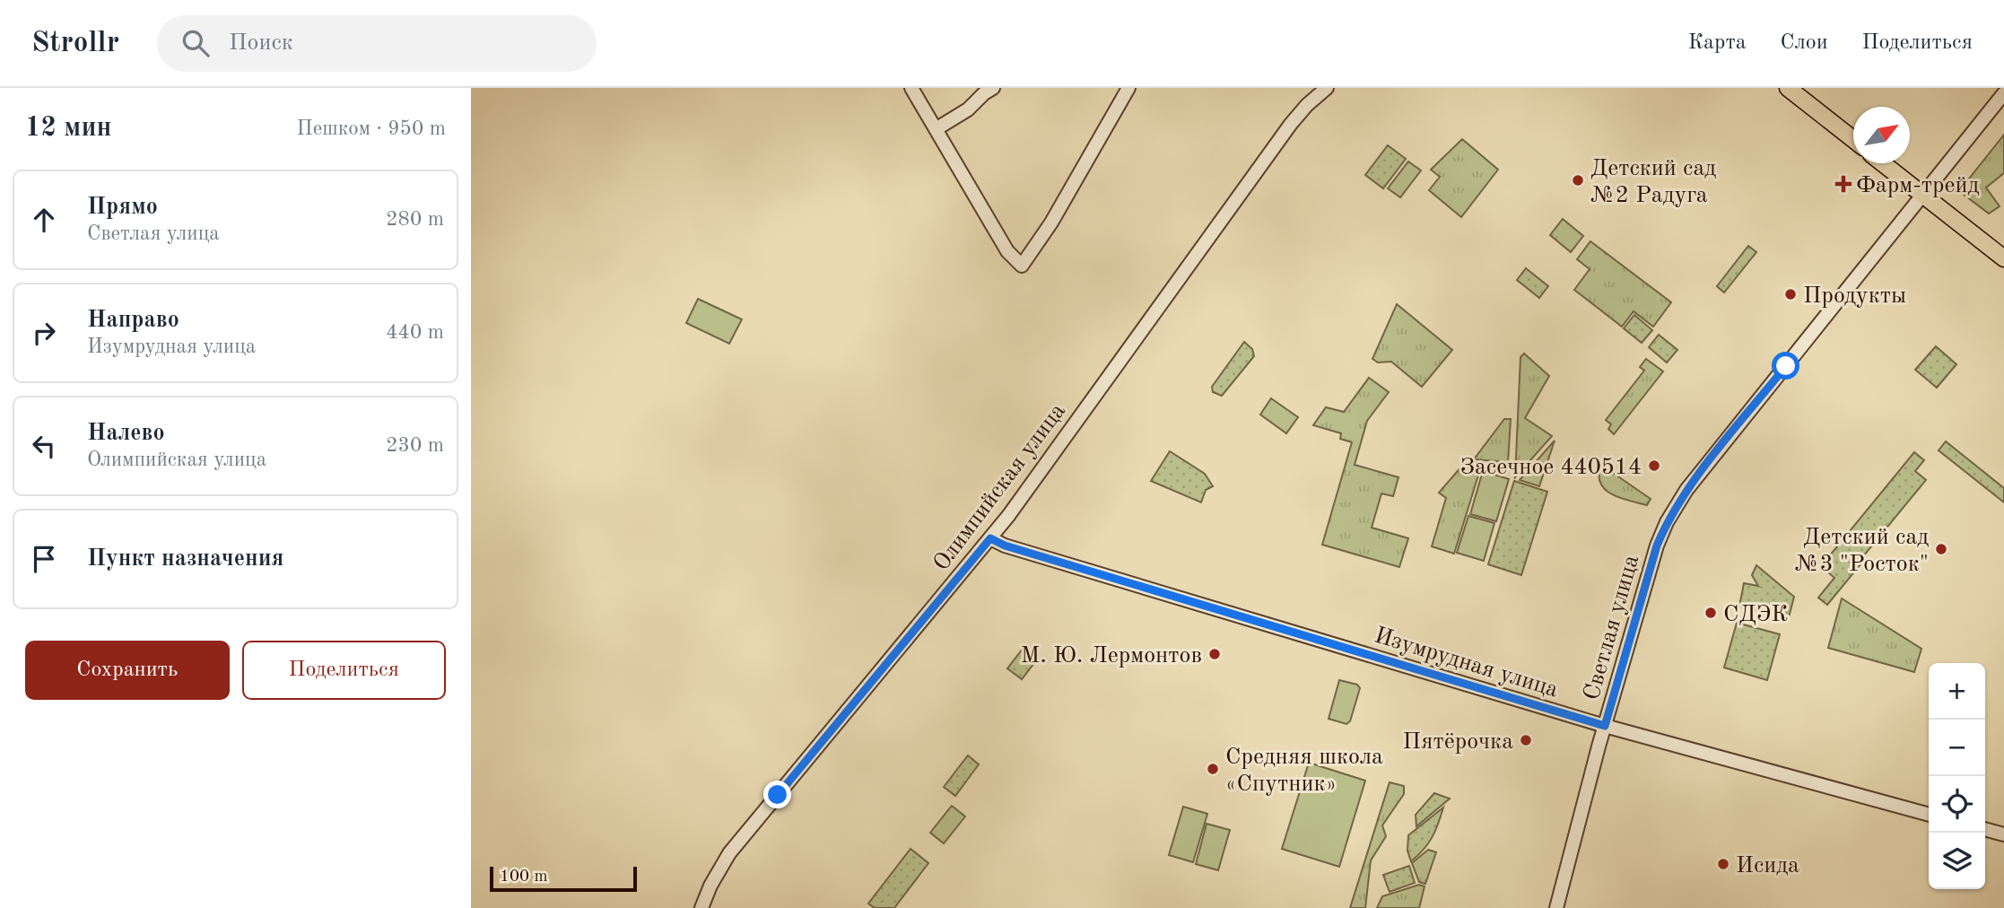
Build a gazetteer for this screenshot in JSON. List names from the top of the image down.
{
  "streets": {
    "street": ["Олимпийская улица", "Светлая улица", "Изумрудная улица"]
  },
  "crossings": [
    ["Олимпийская улица", "Изумрудная улица"],
    ["Светлая улица", "Изумрудная улица"]
  ],
  "places": {
    "other": [
      "Детский сад №2 Радуга",
      "Продукты",
      "Засечное 440514",
      "Детский сад №3 \"Росток\"",
      "СДЭК",
      "М. Ю. Лермонтов",
      "Пятёрочка",
      "Средняя школа «Спутник»",
      "Исида"
    ],
    "health": ["Фарм-трейд"]
  },
  "scale_bar": "100 m",
  "north": "top right",
  "page": {
    "header": "Strollr",
    "search": "Поиск",
    "nav": ["Карта", "Слои", "Поделиться"],
    "heading": ["12 мин", "Пешком · 950 m"],
    "list": [
      ["Прямо", "Светлая улица", "280 m"],
      ["Направо", "Изумрудная улица", "440 m"],
      ["Налево", "Олимпийская улица", "230 m"],
      "Пункт назначения"
    ],
    "buttons": ["Сохранить", "Поделиться"],
    "map_buttons": ["+", "−"],
    "scale": "100 m"
  }
}
